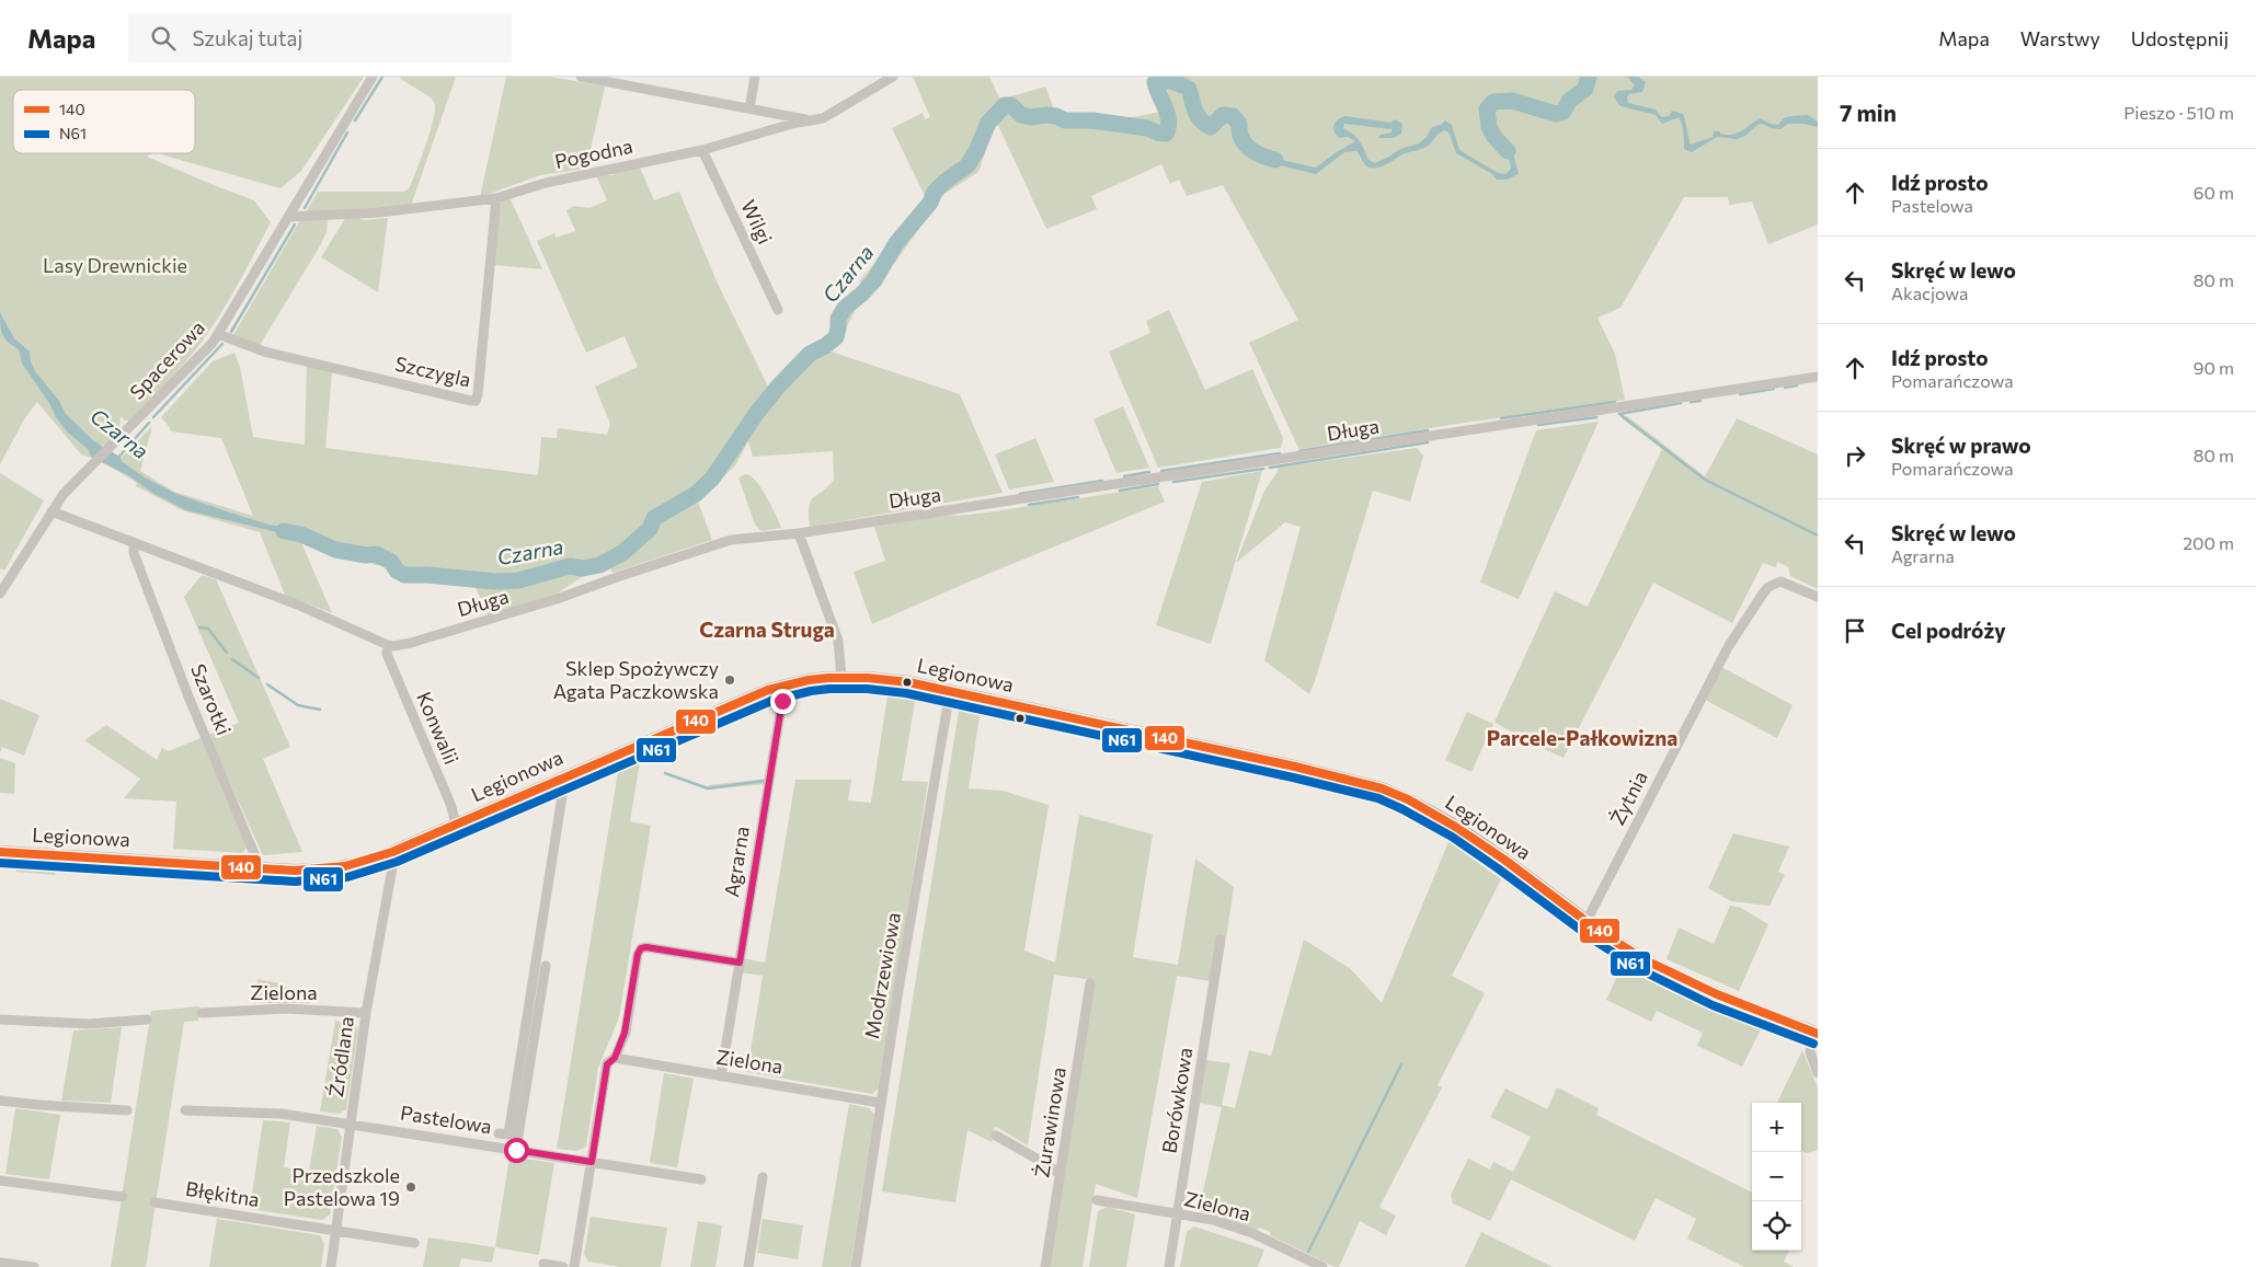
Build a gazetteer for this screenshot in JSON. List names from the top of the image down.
{
  "streets": {
    "main road": ["Legionowa"],
    "street": [
      "Pogodna",
      "Wilgi",
      "Spacerowa",
      "Szczygla",
      "Długa",
      "Szarotki",
      "Konwalii",
      "Żytnia",
      "Agrarna",
      "Modrzewiowa",
      "Zielona",
      "Źródlana",
      "Borówkowa",
      "Pastelowa",
      "Żurawinowa",
      "Błękitna"
    ]
  },
  "crossings": [
    ["Pogodna", "Wilgi"],
    ["Pogodna", "Spacerowa"],
    ["Pogodna", "Szczygla"],
    ["Spacerowa", "Szczygla"],
    ["Długa", "Konwalii"],
    ["Legionowa", "Szarotki"],
    ["Legionowa", "Konwalii"],
    ["Legionowa", "Żytnia"],
    ["Legionowa", "Agrarna"],
    ["Legionowa", "Modrzewiowa"],
    ["Legionowa", "Źródlana"],
    ["Agrarna", "Zielona"],
    ["Modrzewiowa", "Zielona"],
    ["Zielona", "Źródlana"],
    ["Zielona", "Borówkowa"],
    ["Źródlana", "Pastelowa"],
    ["Źródlana", "Błękitna"]
  ],
  "districts": ["Czarna Struga", "Parcele-Pałkowizna"],
  "water": ["Czarna"],
  "parks": ["Lasy Drewnickie"],
  "places": ["Sklep Spożywczy Agata Paczkowska", "Przedszkole Pastelowa 19"],
  "lines": ["transit line 140", "transit line N61"],
  "legend": ["140", "N61"],
  "page": {
    "header": "Mapa",
    "search": "Szukaj tutaj",
    "nav": ["Mapa", "Warstwy", "Udostępnij"],
    "heading": ["7 min", "Pieszo · 510 m"],
    "list": [
      ["Idź prosto", "Pastelowa", "60 m"],
      ["Skręć w lewo", "Akacjowa", "80 m"],
      ["Idź prosto", "Pomarańczowa", "90 m"],
      ["Skręć w prawo", "Pomarańczowa", "80 m"],
      ["Skręć w lewo", "Agrarna", "200 m"],
      "Cel podróży"
    ],
    "map_buttons": ["+", "−"]
  }
}
